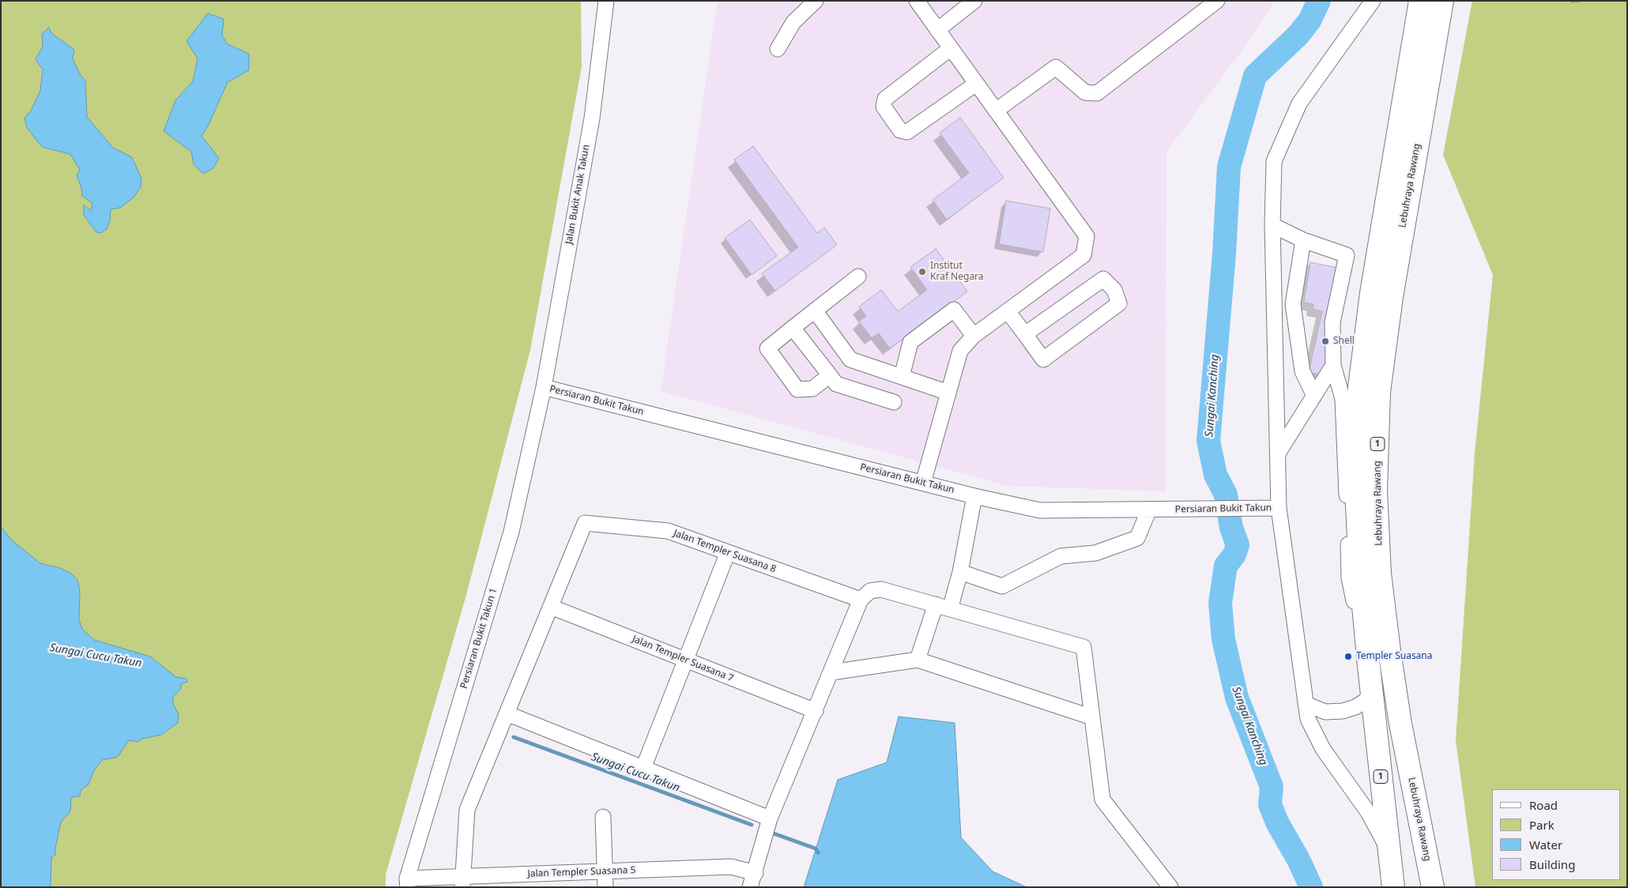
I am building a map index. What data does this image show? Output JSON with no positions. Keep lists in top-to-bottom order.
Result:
{
  "streets": {
    "highway": ["Lebuhraya Rawang", "1"],
    "street": [
      "Jalan Bukit Anak Takun",
      "Persiaran Bukit Takun",
      "Jalan Templer Suasana 8",
      "Persiaran Bukit Takun 1",
      "Jalan Templer Suasana 7",
      "Jalan Templer Suasana 5"
    ]
  },
  "crossings": [
    ["Jalan Bukit Anak Takun", "Persiaran Bukit Takun"],
    ["Jalan Bukit Anak Takun", "Persiaran Bukit Takun 1"],
    ["Persiaran Bukit Takun", "Persiaran Bukit Takun 1"],
    ["Jalan Templer Suasana 8", "Jalan Templer Suasana 7"],
    ["Persiaran Bukit Takun 1", "Jalan Templer Suasana 5"]
  ],
  "water": ["Sungai Kanching", "Sungai Cucu Takun"],
  "places": ["Institut Kraf Negara", "Shell", "Templer Suasana"],
  "legend": [
    "Road",
    "Park",
    "Water",
    "Building"
  ]
}
